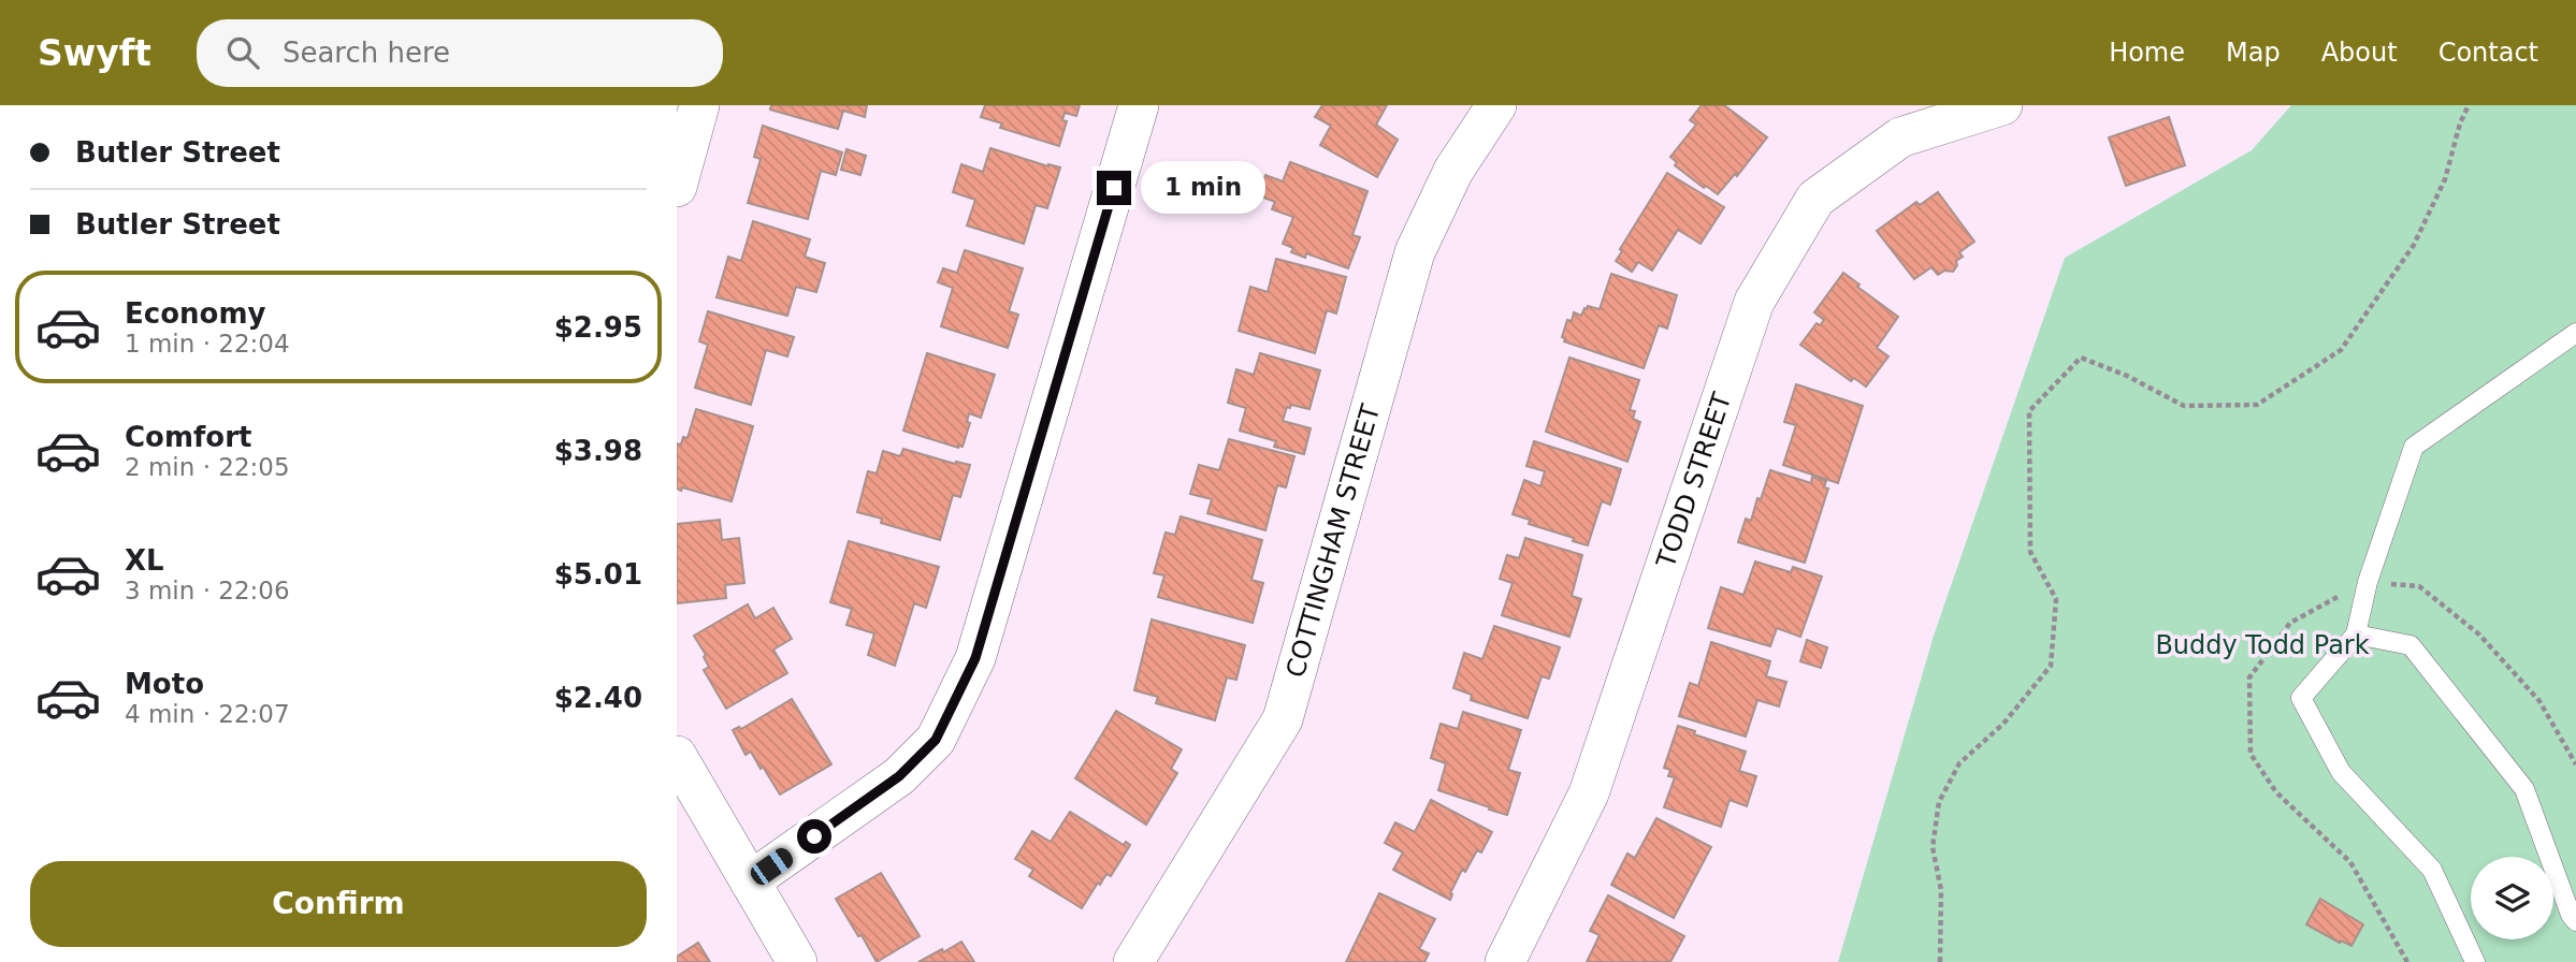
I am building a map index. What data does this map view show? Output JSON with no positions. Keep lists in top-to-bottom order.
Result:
{
  "streets": {
    "street": ["TODD STREET", "COTTINGHAM STREET"]
  },
  "parks": ["Buddy Todd Park"],
  "page": {
    "header": "Swyft",
    "search": "Search here",
    "nav": [
      "Home",
      "Map",
      "About",
      "Contact"
    ],
    "banner": ["Butler Street", "Butler Street"],
    "bubble": "1 min",
    "list": [
      {
        "name": "Economy",
        "note": "1 min · 22:04",
        "value": "$2.95"
      },
      {
        "name": "Comfort",
        "note": "2 min · 22:05",
        "value": "$3.98"
      },
      {
        "name": "XL",
        "note": "3 min · 22:06",
        "value": "$5.01"
      },
      {
        "name": "Moto",
        "note": "4 min · 22:07",
        "value": "$2.40"
      }
    ],
    "buttons": "Confirm"
  }
}
